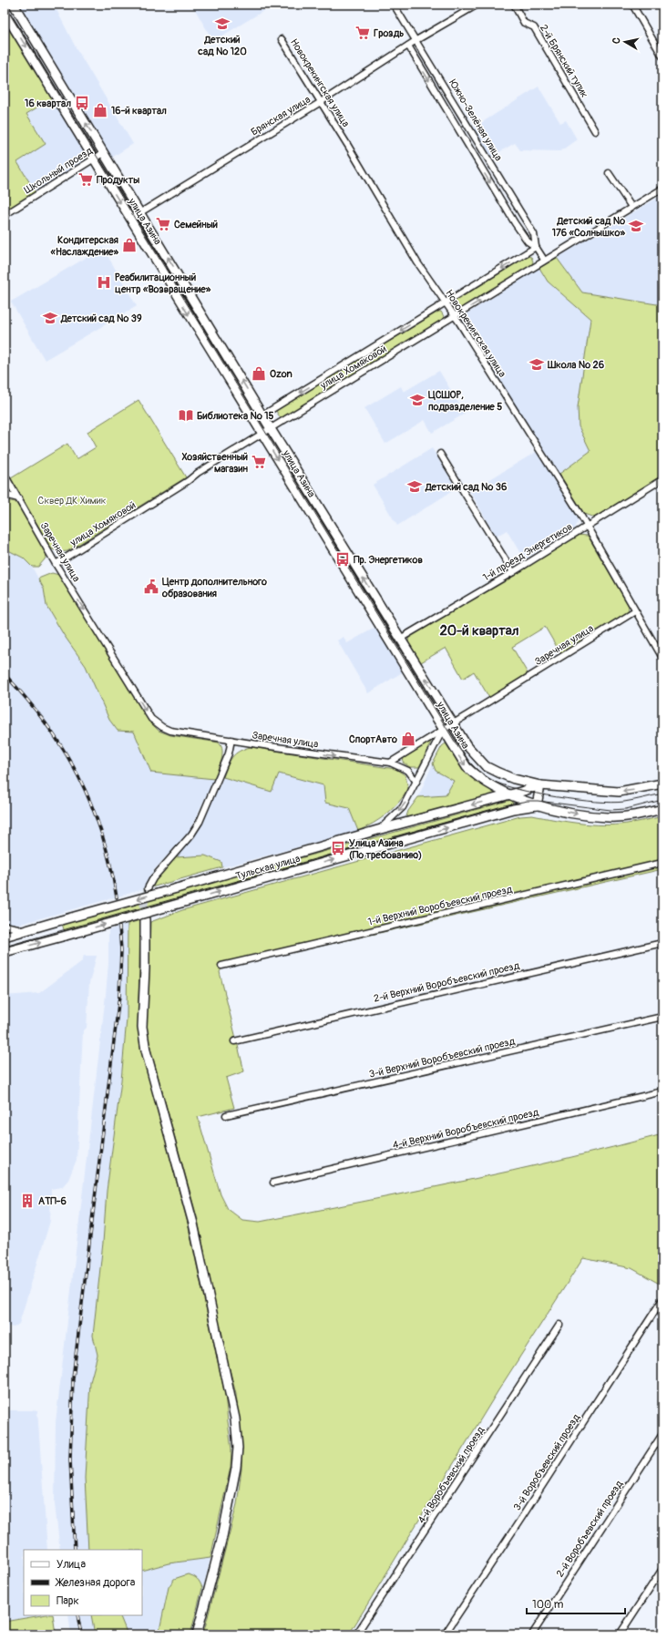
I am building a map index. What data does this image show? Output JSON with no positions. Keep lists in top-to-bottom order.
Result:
{
  "streets": {
    "street": [
      "2-й Брянский тупик",
      "Новокрекингская улица",
      "Брянская улица",
      "Южно-Зелёная улица",
      "Школьный проезд",
      "улица Азина",
      "улица Хомяковой",
      "Заречная улица",
      "1-й проезд Энергетиков",
      "Тульская улица",
      "1-й Верхний Воробъевский проезд",
      "2-й Верхний Воробъевский проезд",
      "3-й Верхний Воробъевский проезд",
      "4-й Верхний Воробъевский проезд",
      "3-й Воробъевский проезд",
      "4-й Воробъевский проезд",
      "2-й Воробъевский проезд"
    ]
  },
  "crossings": [
    ["Новокрекингская улица", "Брянская улица"],
    ["Новокрекингская улица", "улица Хомяковой"],
    ["Новокрекингская улица", "Заречная улица"],
    ["Новокрекингская улица", "1-й проезд Энергетиков"],
    ["Брянская улица", "Южно-Зелёная улица"],
    ["Брянская улица", "улица Азина"],
    ["Южно-Зелёная улица", "улица Хомяковой"],
    ["Школьный проезд", "улица Азина"],
    ["улица Азина", "улица Хомяковой"],
    ["улица Азина", "Заречная улица"],
    ["улица Азина", "1-й проезд Энергетиков"],
    ["улица Азина", "Тульская улица"],
    ["улица Хомяковой", "Заречная улица"]
  ],
  "one_way": ["Заречная улица"],
  "districts": ["20-й квартал"],
  "parks": ["Сквер ДК Химик"],
  "places": {
    "school or university": [
      "Детский сад № 120",
      "Детский сад № 176 «Солнышко»",
      "Детский сад № 39",
      "Школа № 26",
      "ЦСШОР, подразделение 5",
      "Детский сад № 36"
    ],
    "supermarket": [
      "Гроздь",
      "Продукты",
      "Семейный",
      "Хозяйственный магазин"
    ],
    "bus stop": ["16 квартал", "Пр. Энергетиков", "Улица Азина (По требованию)"],
    "shop": [
      "16-й квартал",
      "Кондитерская «Наслаждение»",
      "Ozon",
      "СпортАвто"
    ],
    "hospital": ["Реабилитационный центр «Возвращение»"],
    "library": ["Библиотека № 15"],
    "public building": ["Центр дополнительного образования"],
    "building": ["АТП-6"]
  },
  "legend": ["Улица", "Железная дорога", "Парк"],
  "scale_bar": "100 m",
  "north": "left"
}
